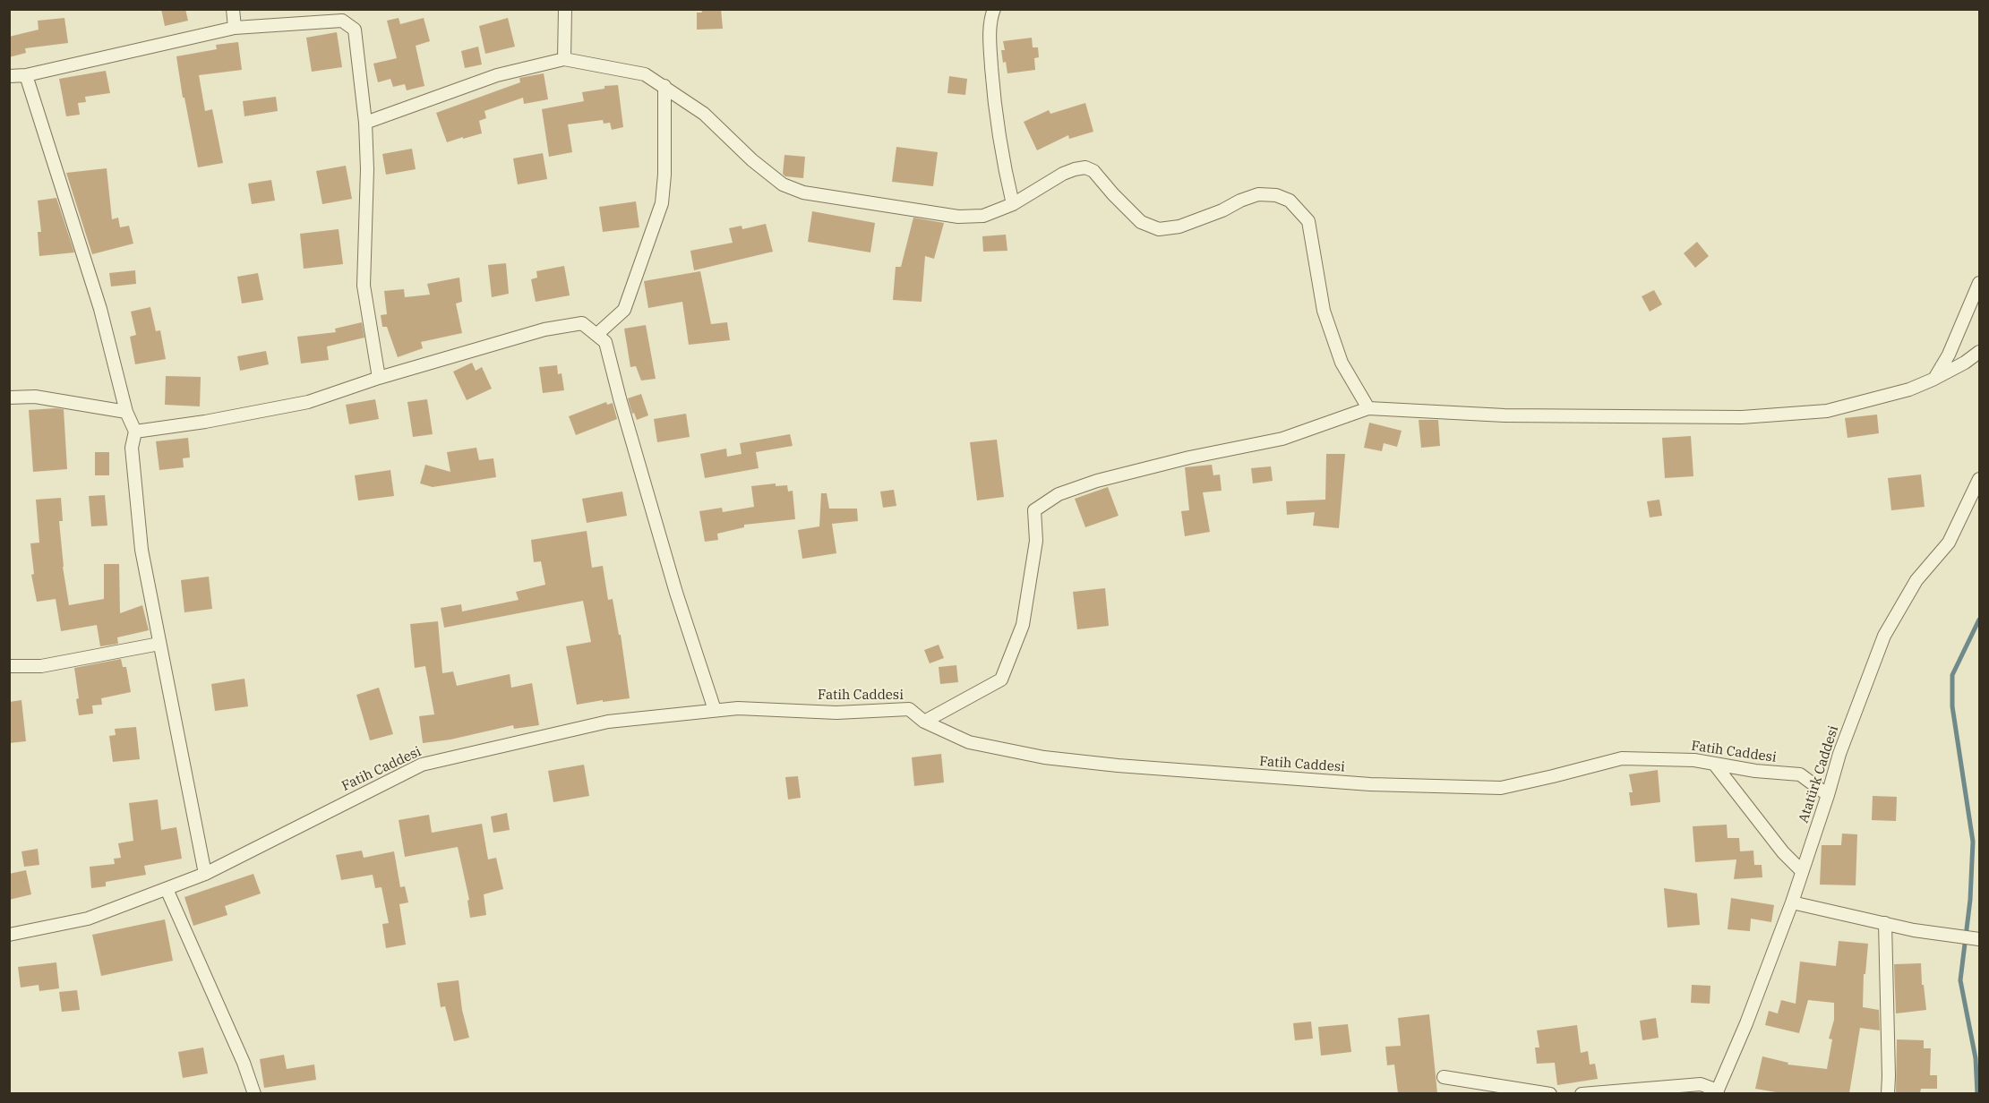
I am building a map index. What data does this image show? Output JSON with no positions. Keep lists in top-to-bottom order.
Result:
{
  "streets": {
    "street": ["Fatih Caddesi", "Atatürk Caddesi"]
  },
  "crossings": [
    ["Fatih Caddesi", "Atatürk Caddesi"]
  ]
}
